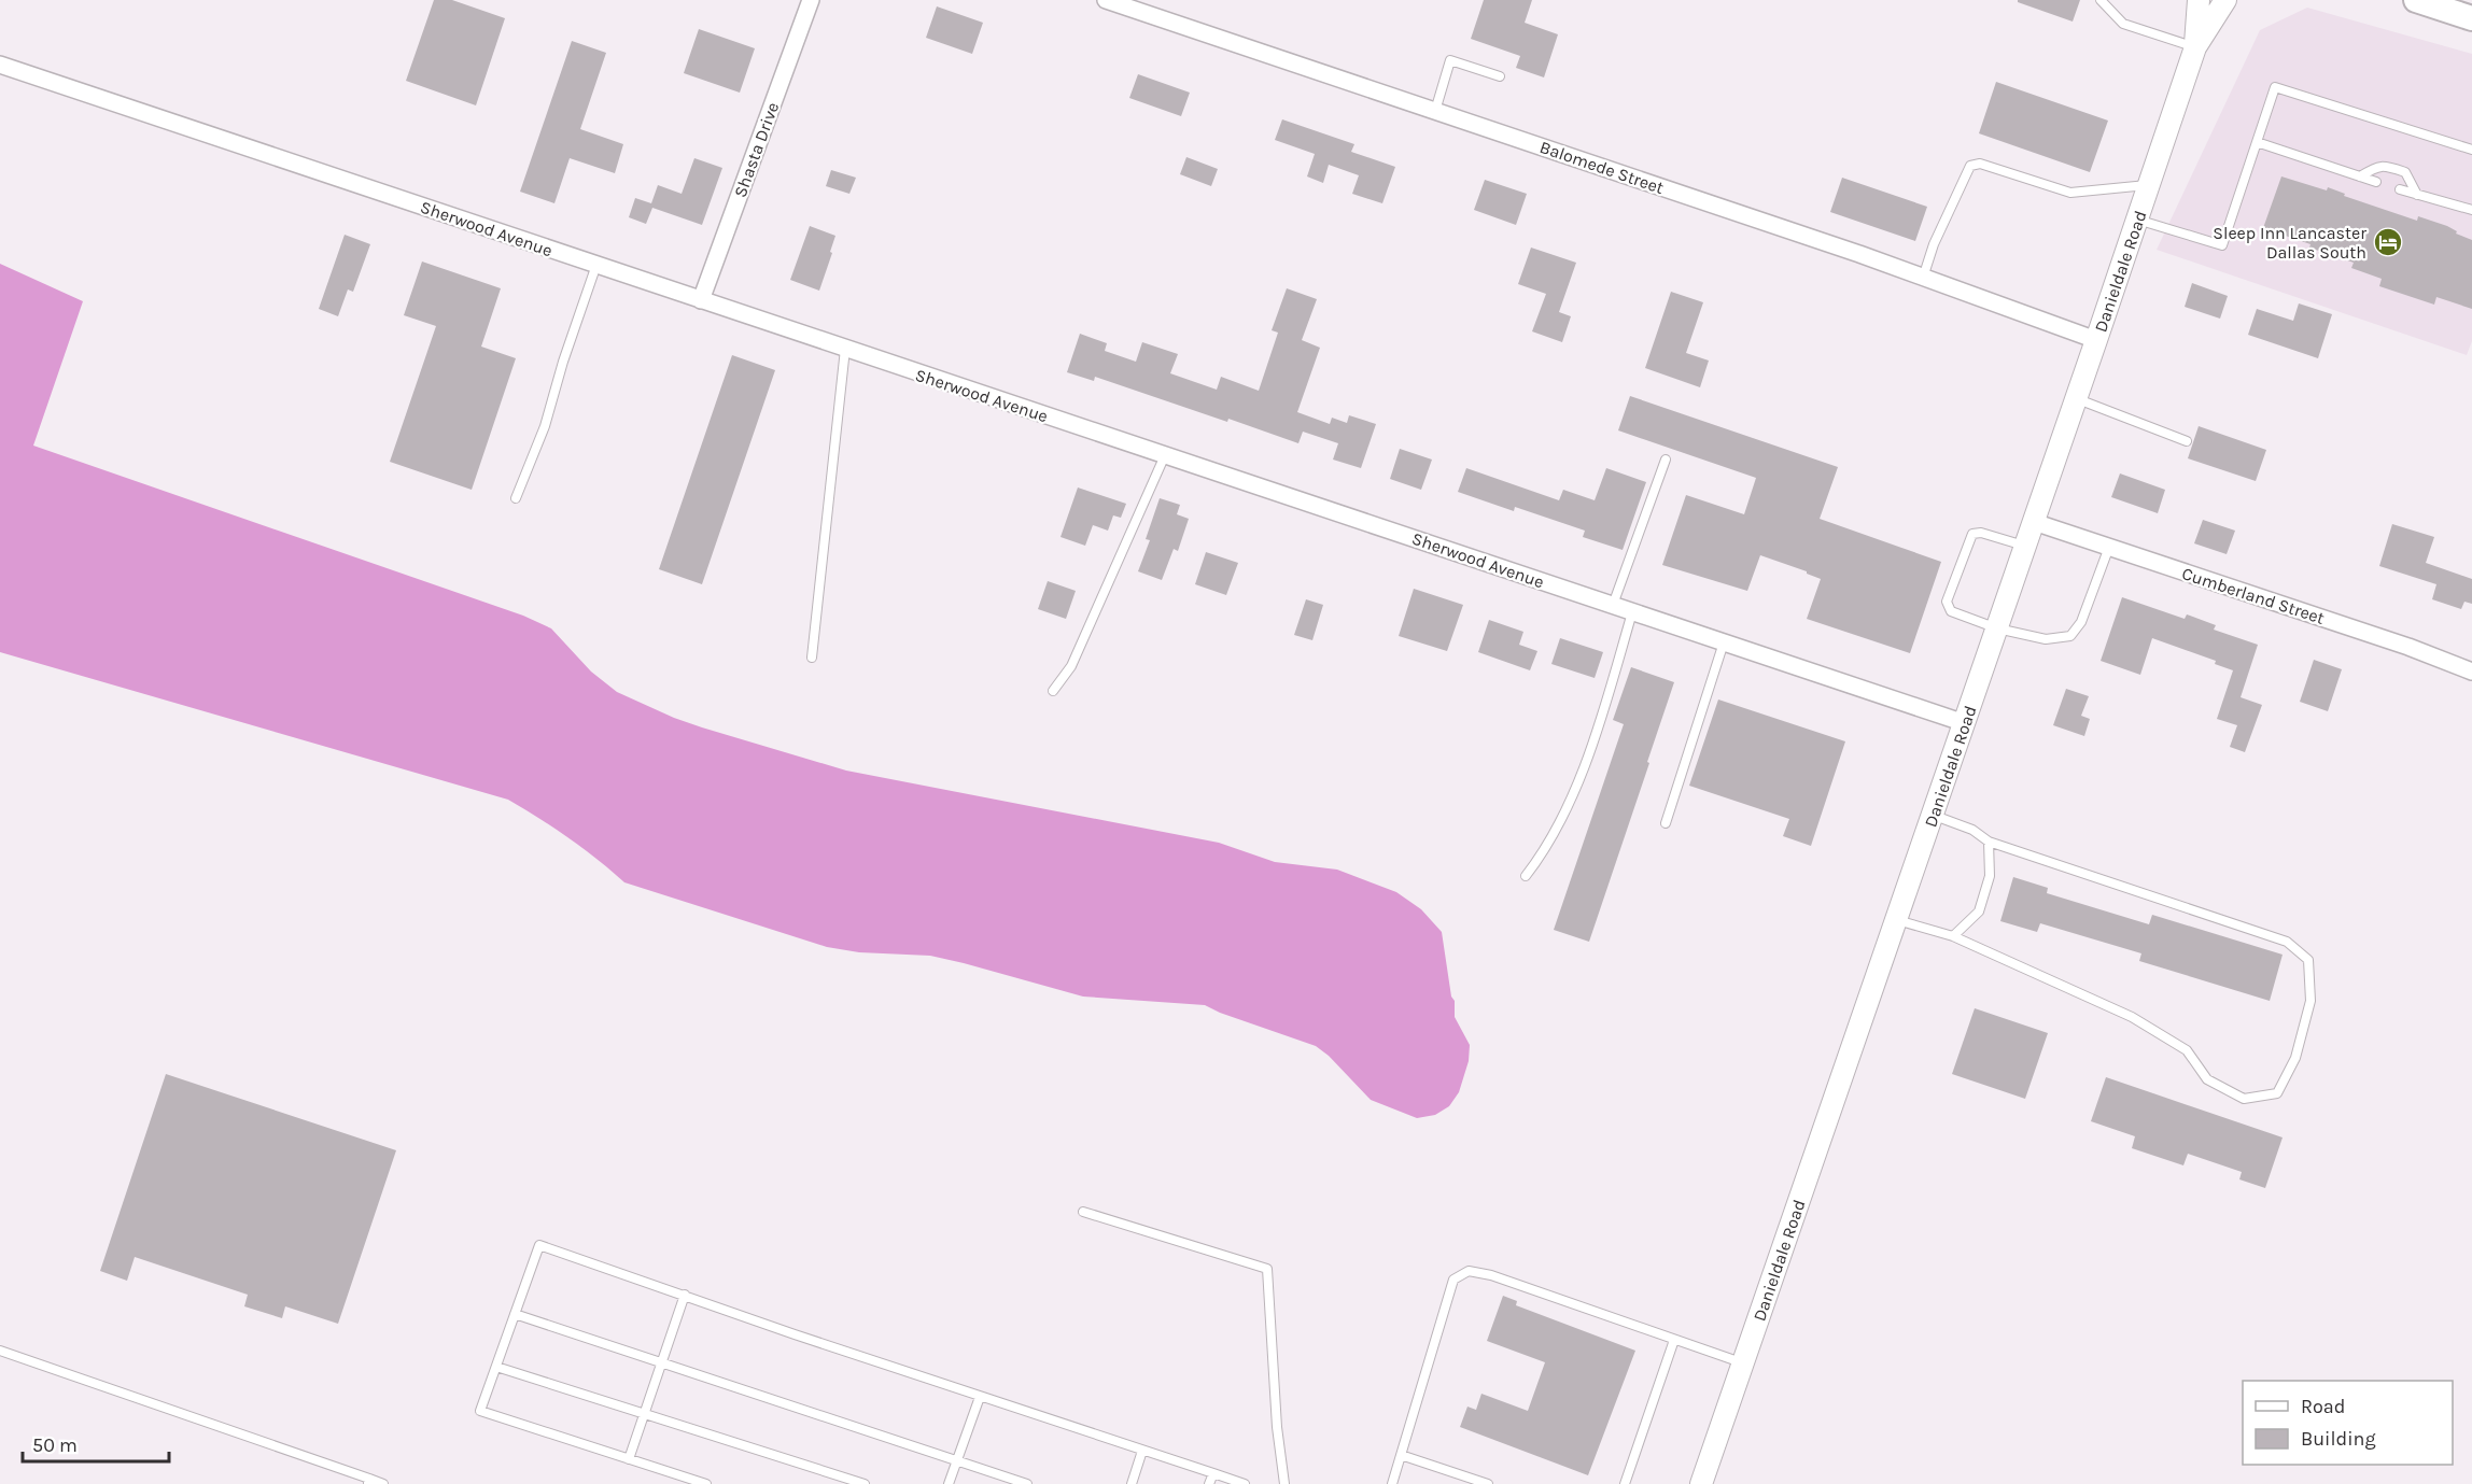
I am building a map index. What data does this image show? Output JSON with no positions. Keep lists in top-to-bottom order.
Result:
{
  "streets": {
    "street": [
      "Shasta Drive",
      "Balomede Street",
      "Sherwood Avenue",
      "Danieldale Road",
      "Cumberland Street"
    ]
  },
  "crossings": [
    ["Shasta Drive", "Sherwood Avenue"],
    ["Balomede Street", "Danieldale Road"],
    ["Sherwood Avenue", "Danieldale Road"],
    ["Danieldale Road", "Cumberland Street"]
  ],
  "places": {
    "hotel": ["Sleep Inn Lancaster Dallas South"]
  },
  "legend": ["Road", "Building"],
  "scale_bar": "50 m"
}
